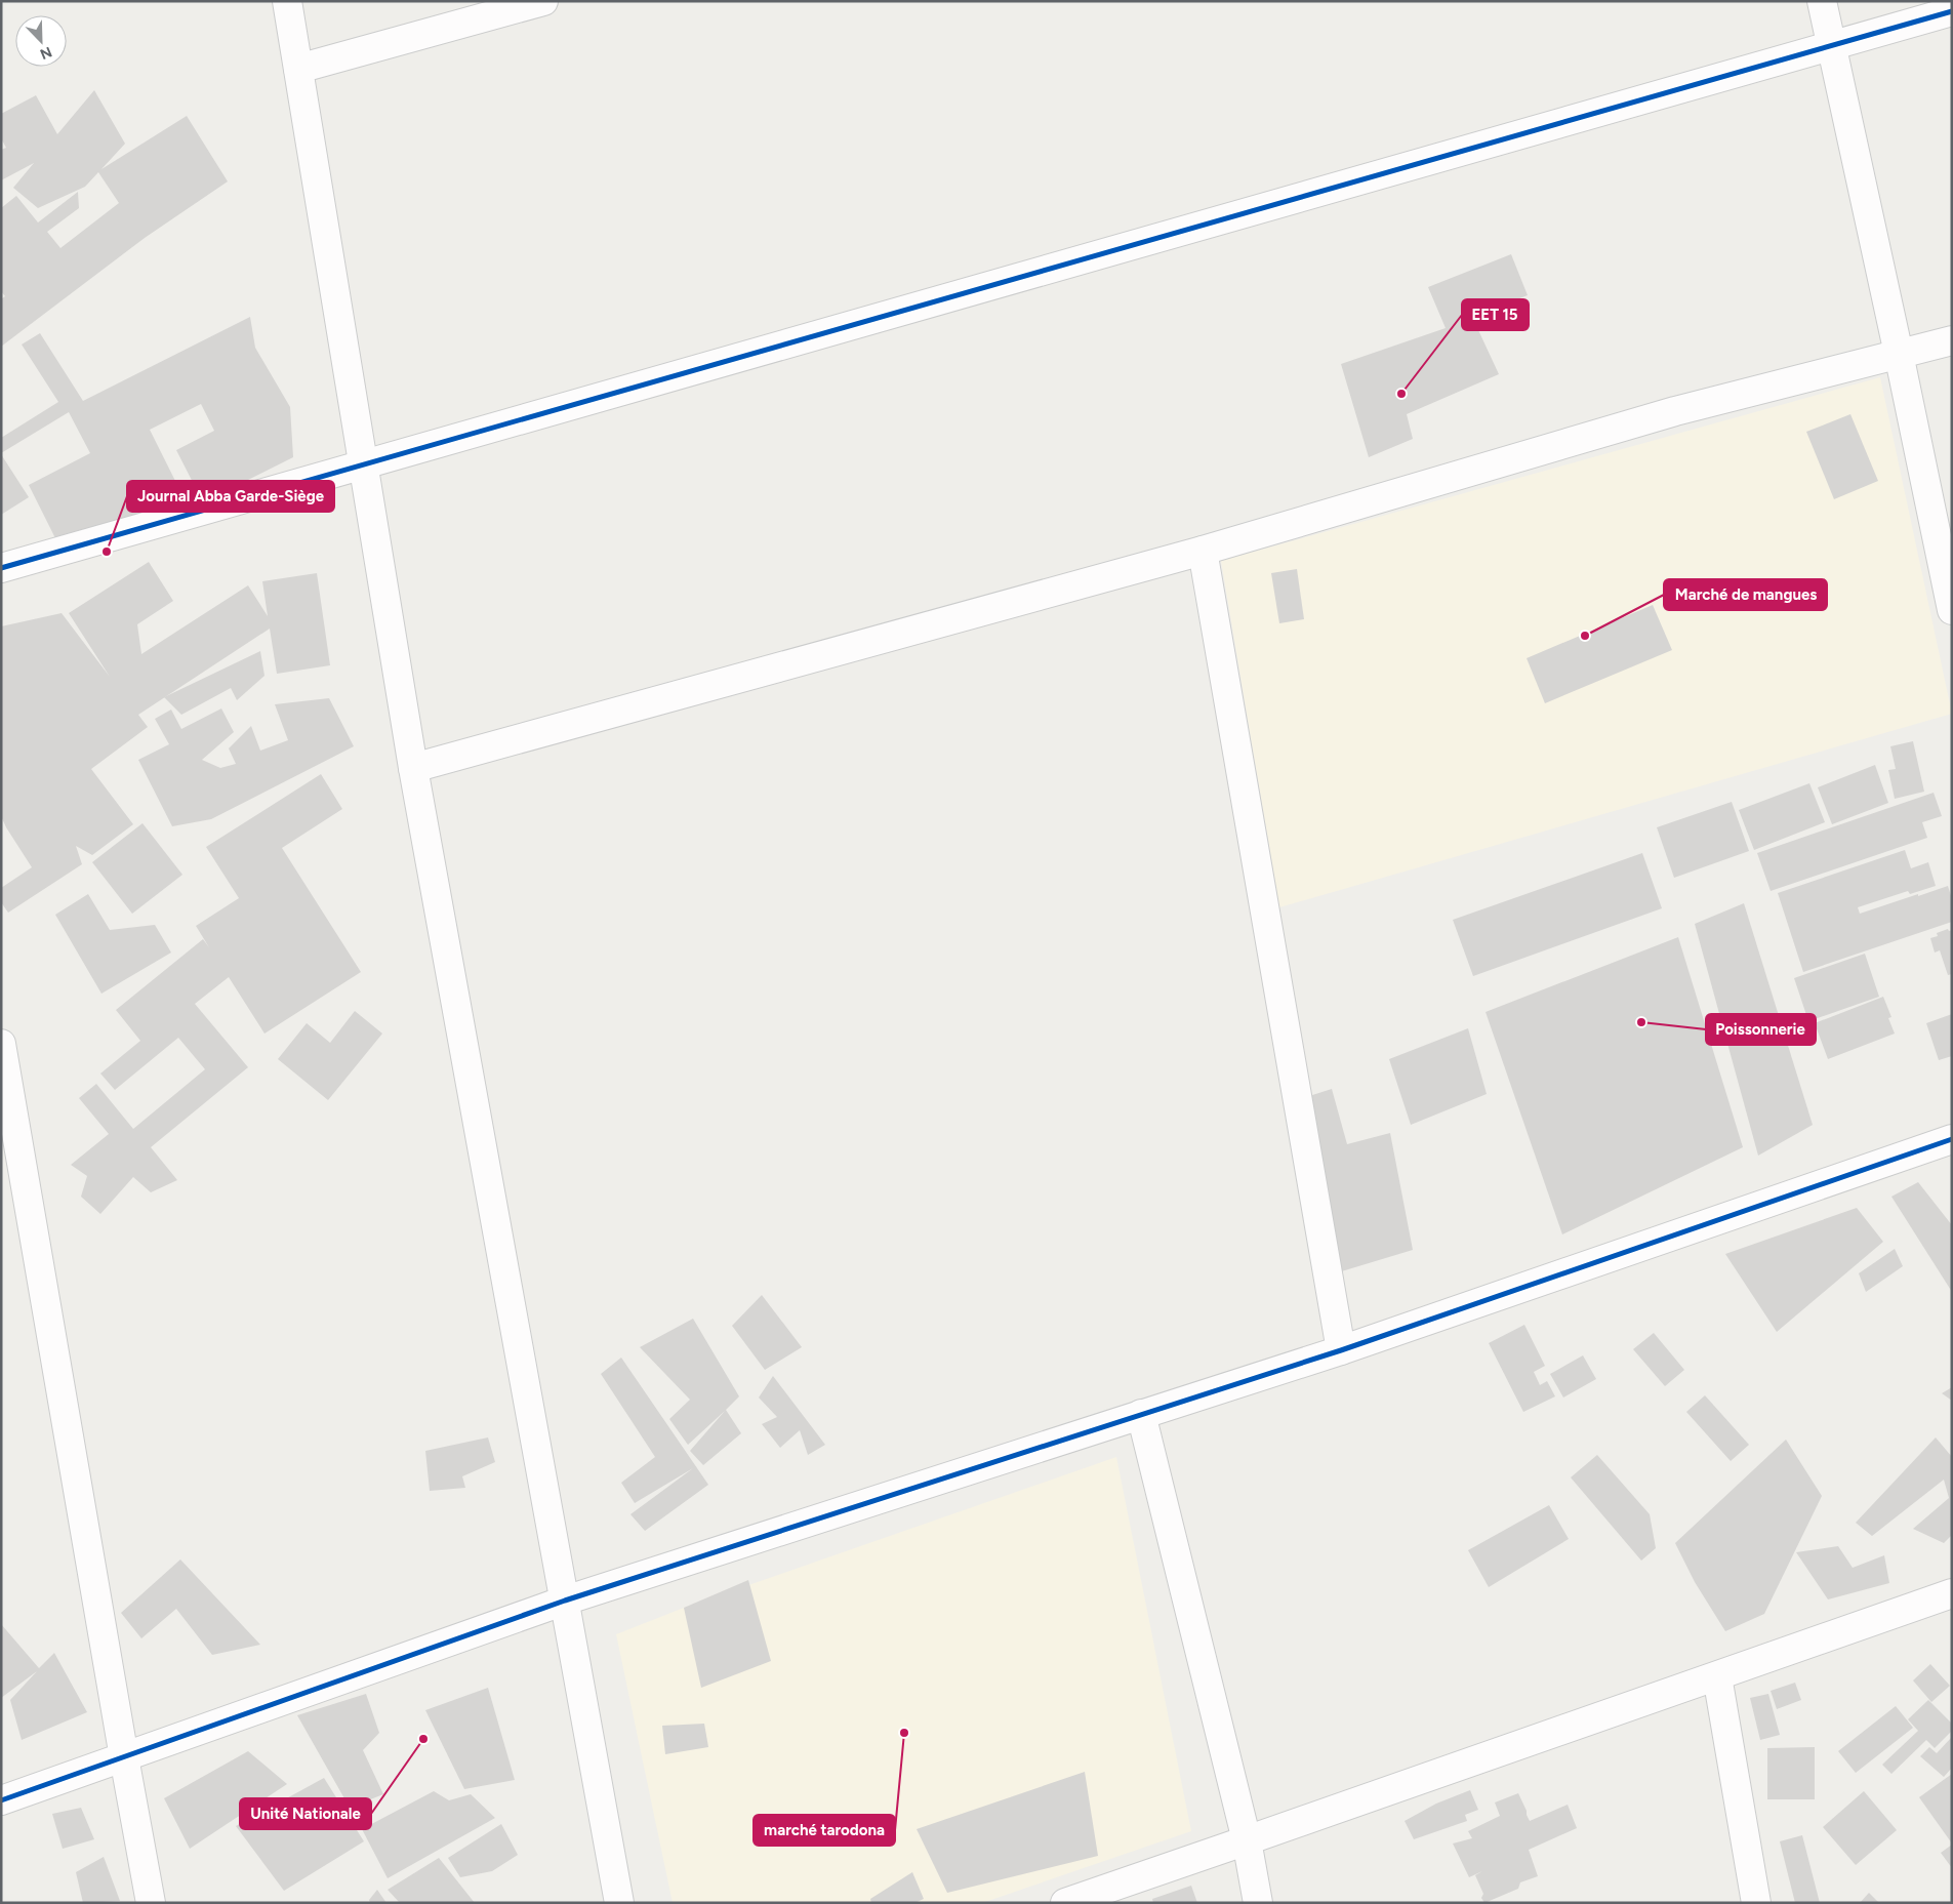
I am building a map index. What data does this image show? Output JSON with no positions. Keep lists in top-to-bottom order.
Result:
{
  "places": [
    "EET 15",
    "Journal Abba Garde-Siège",
    "Marché de mangues",
    "Poissonnerie",
    "marché tarodona",
    "Unité Nationale"
  ],
  "north": "bottom right"
}
